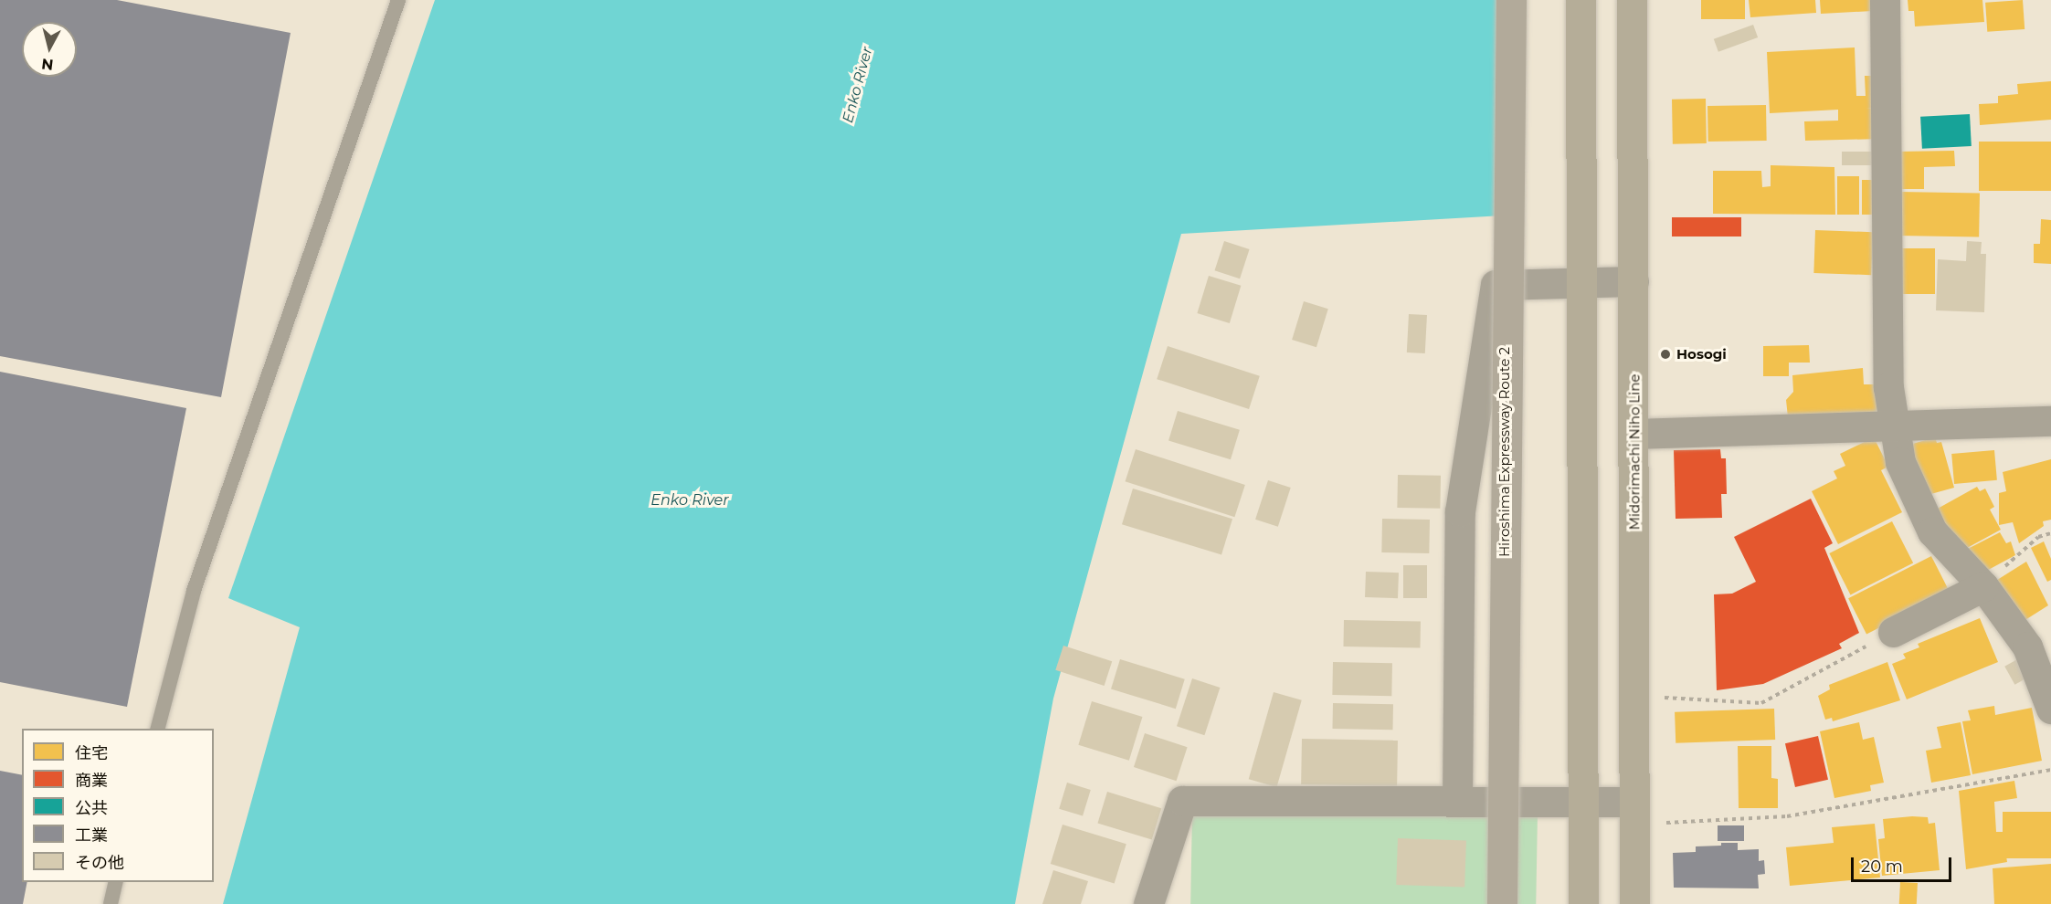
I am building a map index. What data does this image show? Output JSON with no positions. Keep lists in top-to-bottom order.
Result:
{
  "streets": {
    "highway": ["Hiroshima Expressway Route 2"],
    "main road": ["Midorimachi Niho Line"]
  },
  "water": ["Enko River"],
  "places": ["Hosogi"],
  "legend": [
    "住宅",
    "商業",
    "公共",
    "工業",
    "その他"
  ],
  "scale_bar": "20 m",
  "north": "bottom"
}
